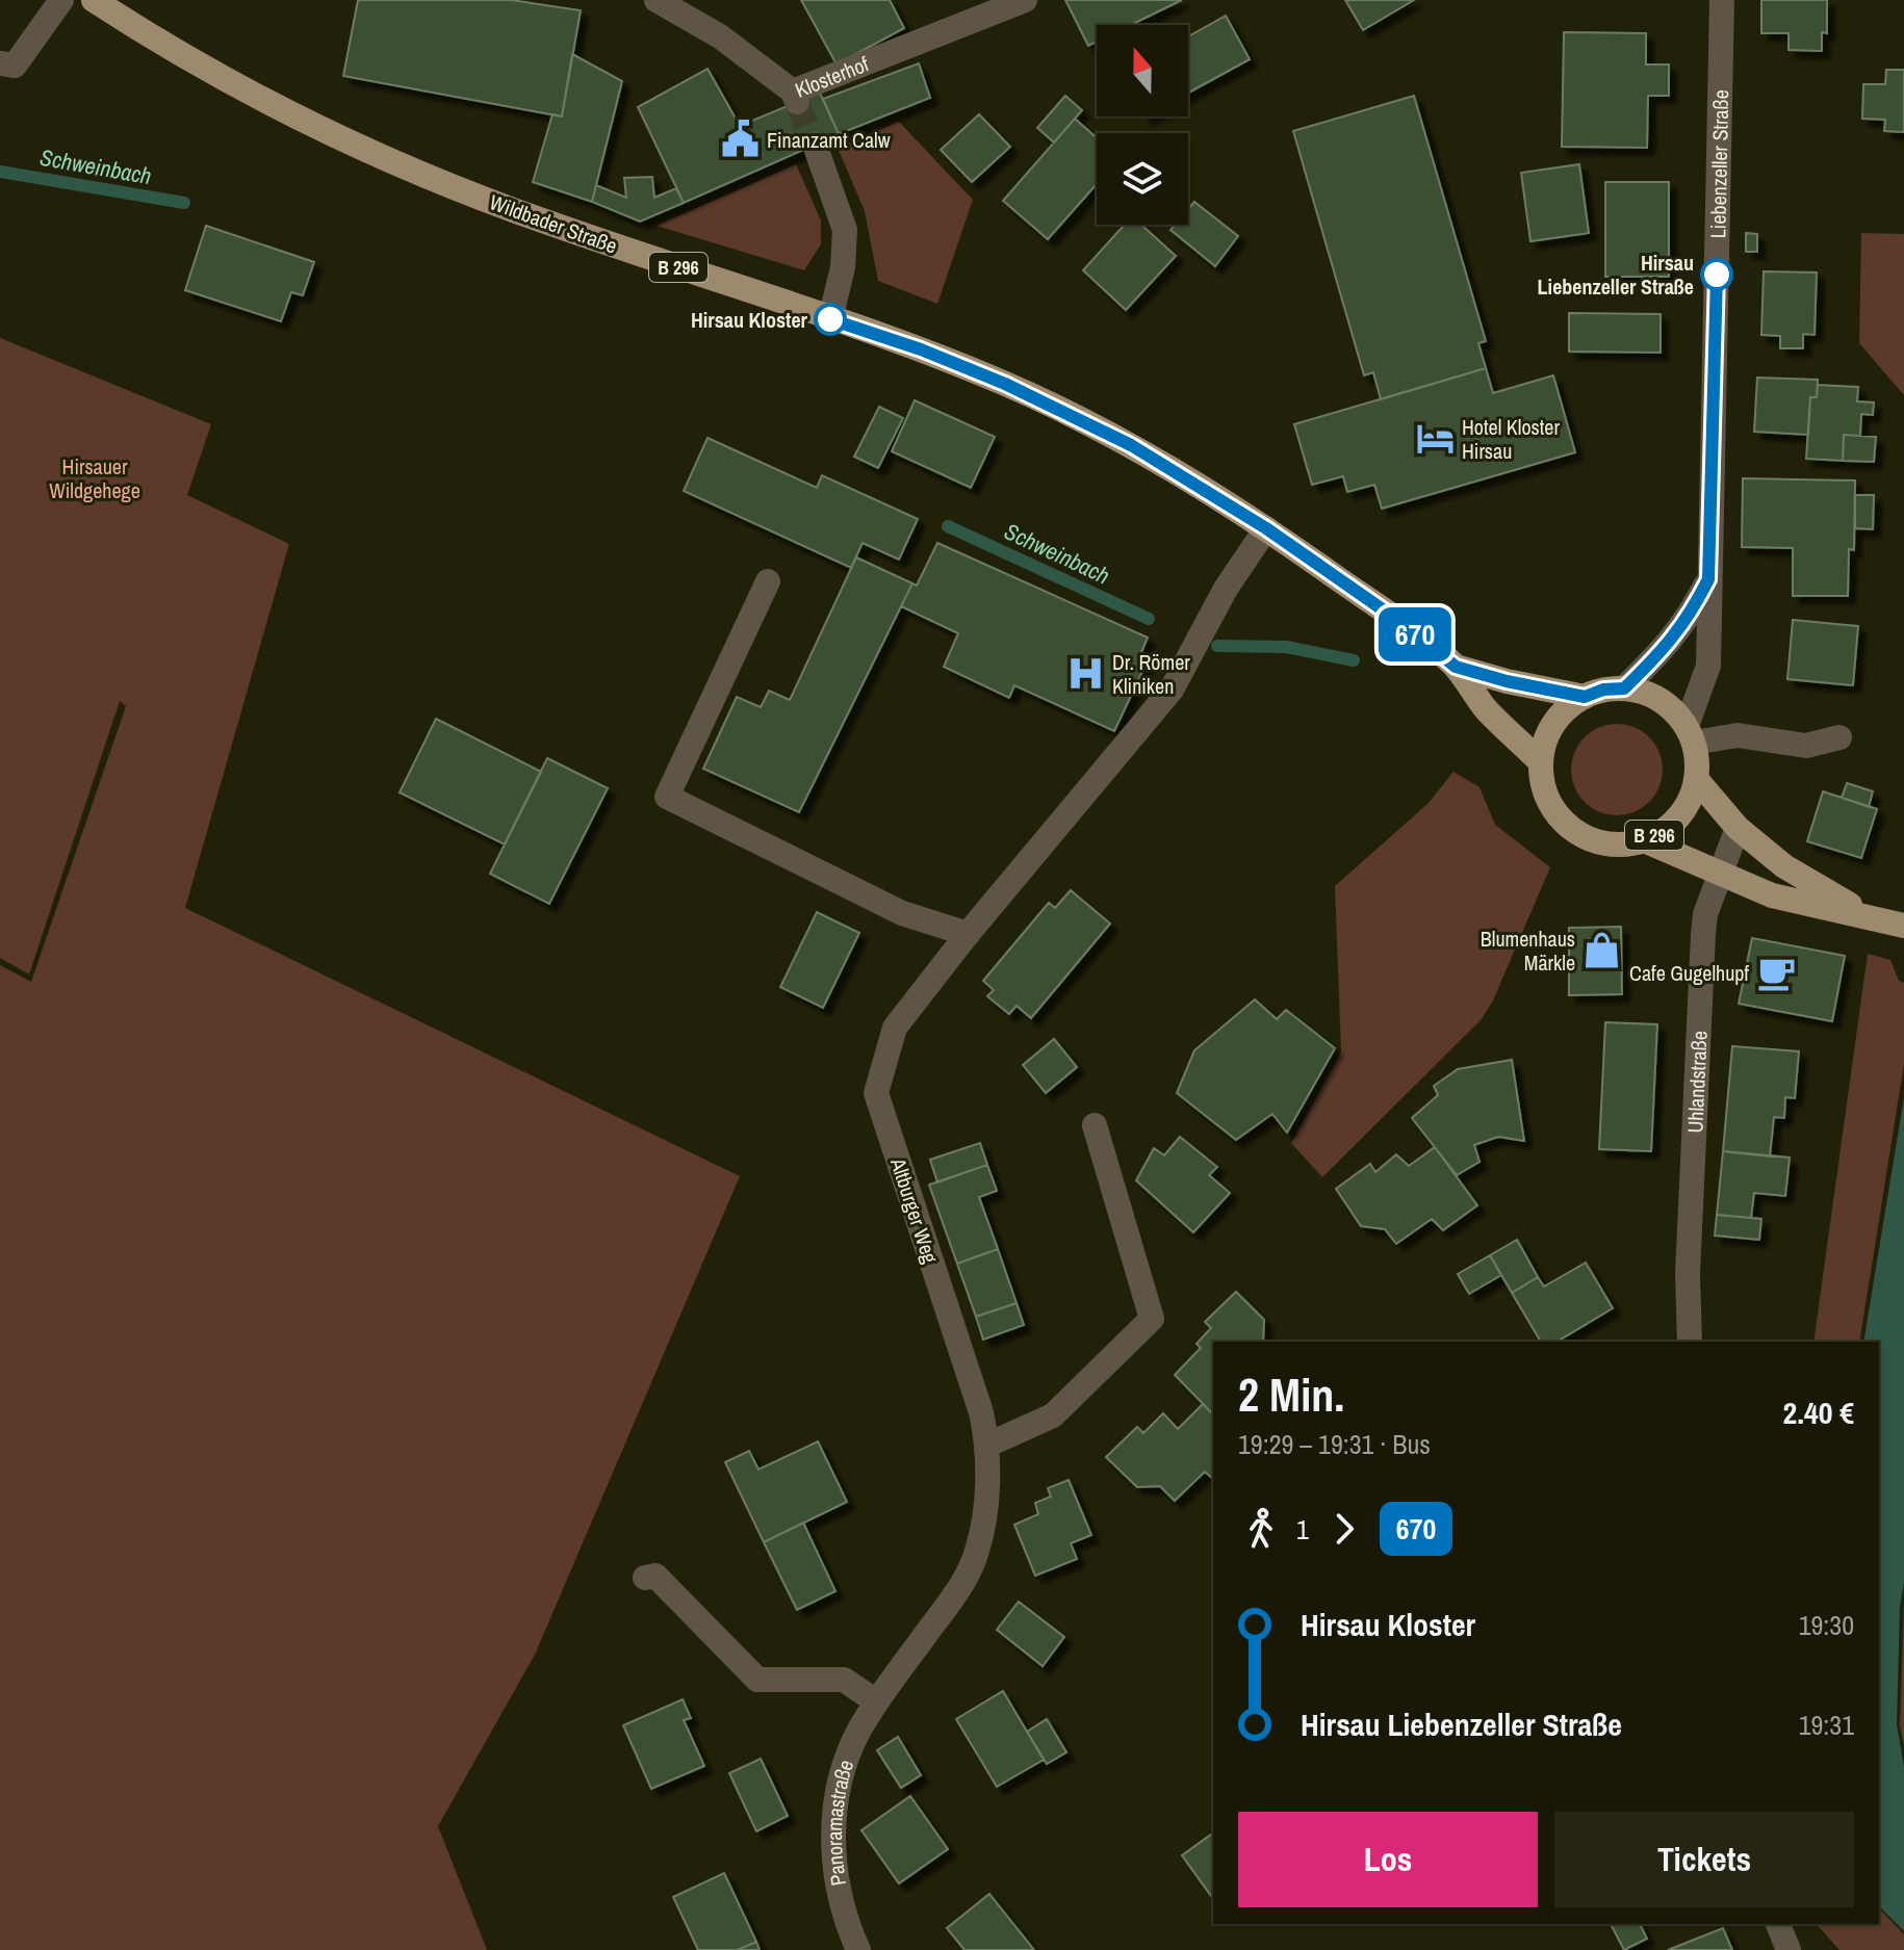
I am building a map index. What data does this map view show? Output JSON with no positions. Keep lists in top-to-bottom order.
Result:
{
  "streets": {
    "main road": ["Wildbader Straße", "B 296"],
    "street": [
      "Klosterhof",
      "Liebenzeller Straße",
      "Uhlandstraße",
      "Altburger Weg",
      "Panoramastraße"
    ]
  },
  "crossings": [
    ["Liebenzeller Straße", "Wildbader Straße"],
    ["Liebenzeller Straße", "B 296"],
    ["Wildbader Straße", "B 296"],
    ["Wildbader Straße", "Altburger Weg"],
    ["B 296", "Uhlandstraße"],
    ["Altburger Weg", "Panoramastraße"]
  ],
  "water": ["Schweinbach"],
  "parks": ["Hirsauer Wildgehege"],
  "places": {
    "public building": ["Finanzamt Calw"],
    "other": ["Hirsau Liebenzeller Straße", "Hirsau Kloster"],
    "hotel": ["Hotel Kloster Hirsau"],
    "hospital": ["Dr. Römer Kliniken"],
    "shop": ["Blumenhaus Märkle"],
    "cafe": ["Cafe Gugelhupf"]
  },
  "lines": ["bus line 670"],
  "north": "top",
  "page": {
    "on_map": "670",
    "heading": ["2 Min.", "19:29 – 19:31 · Bus", "2.40 €"],
    "legs": ["1", "670"],
    "list": [
      {
        "name": "Hirsau Kloster",
        "value": "19:30"
      },
      {
        "name": "Hirsau Liebenzeller Straße",
        "value": "19:31"
      }
    ],
    "buttons": ["Los", "Tickets"]
  }
}
